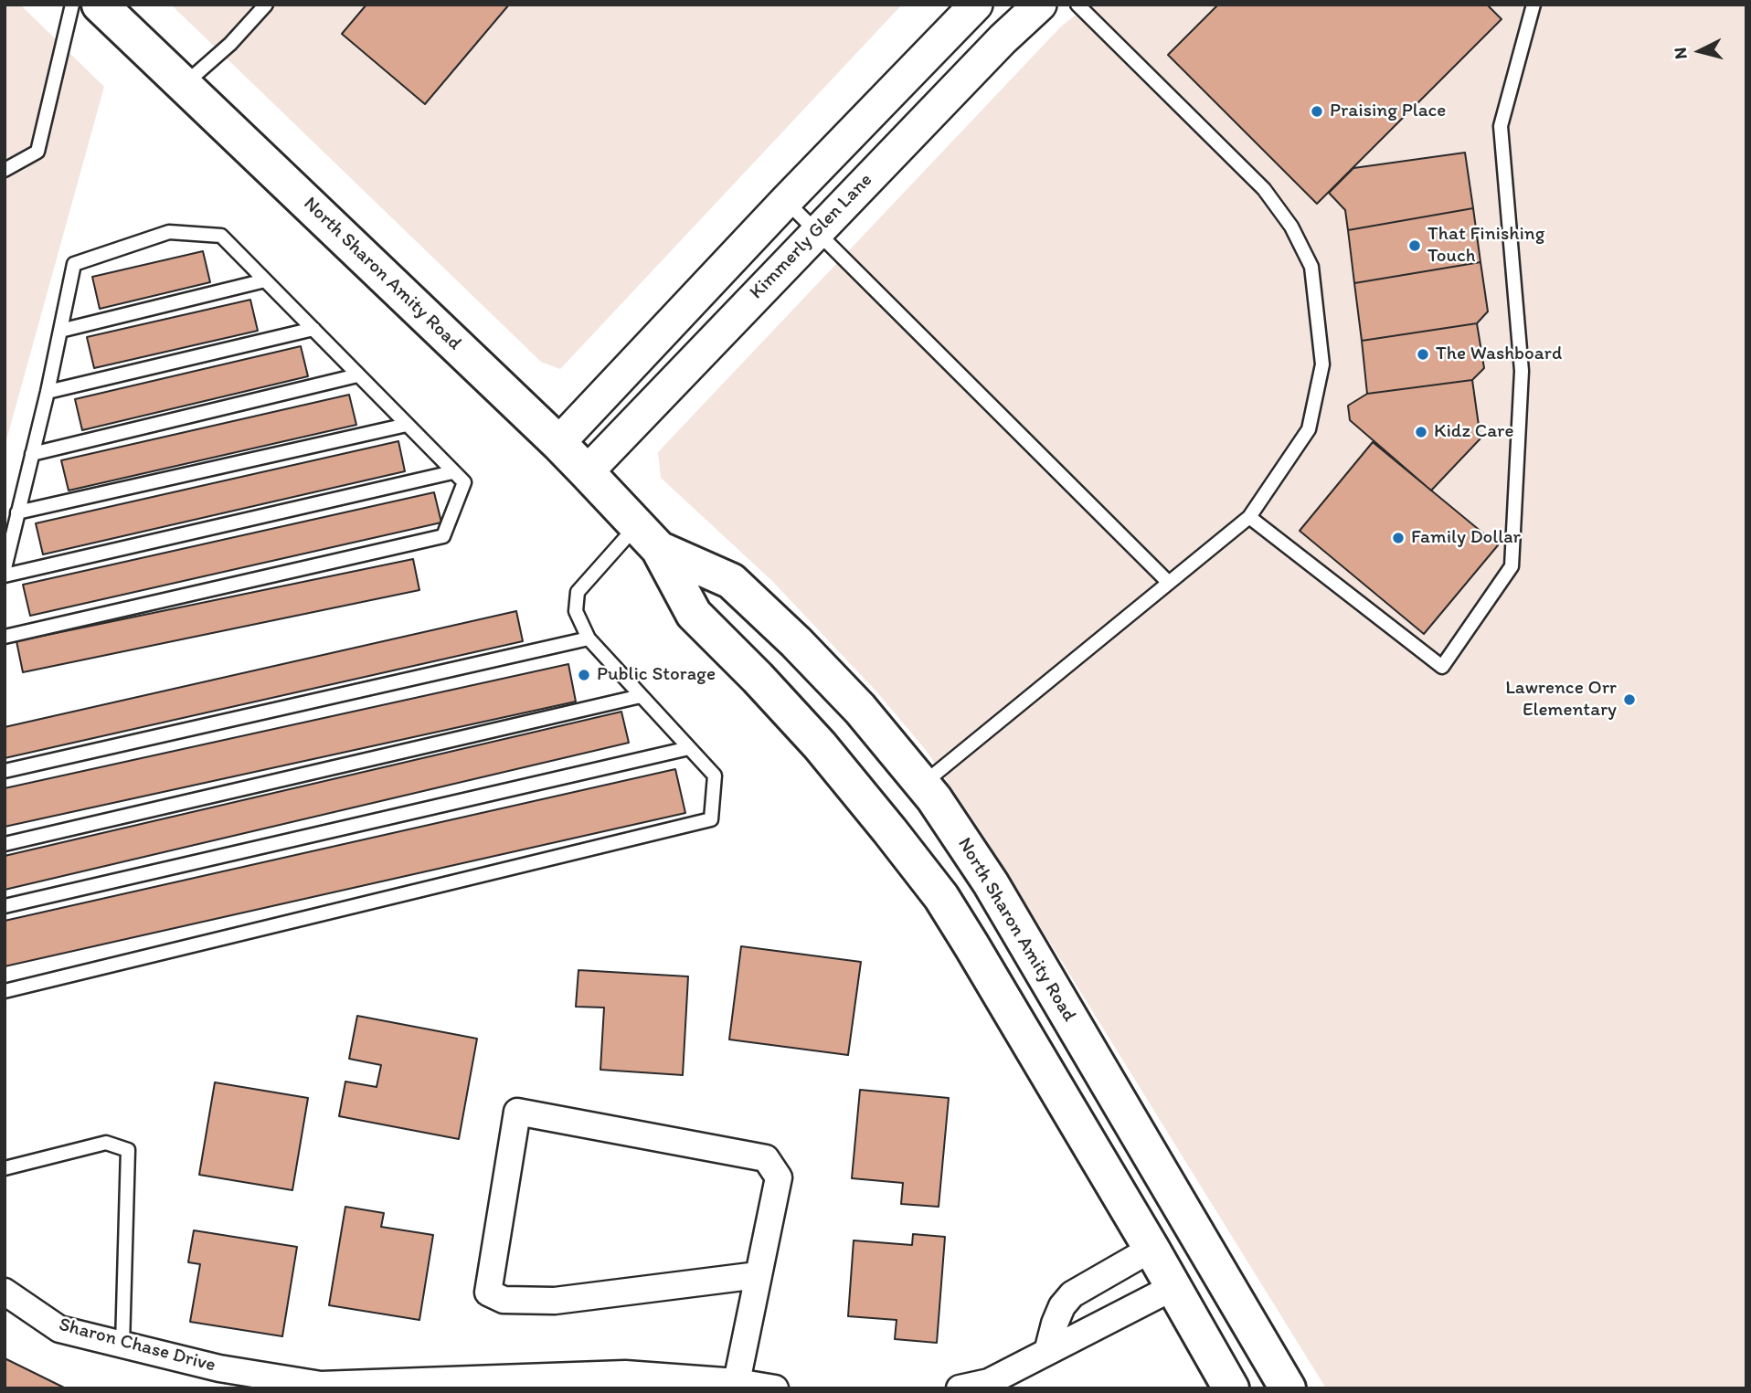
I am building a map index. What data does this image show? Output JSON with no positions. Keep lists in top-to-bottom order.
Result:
{
  "streets": {
    "main road": ["North Sharon Amity Road"],
    "street": ["Kimmerly Glen Lane", "Sharon Chase Drive"]
  },
  "crossings": [
    ["Kimmerly Glen Lane", "North Sharon Amity Road"]
  ],
  "places": [
    "Praising Place",
    "That Finishing Touch",
    "The Washboard",
    "Kidz Care",
    "Family Dollar",
    "Public Storage",
    "Lawrence Orr Elementary"
  ],
  "north": "left"
}
